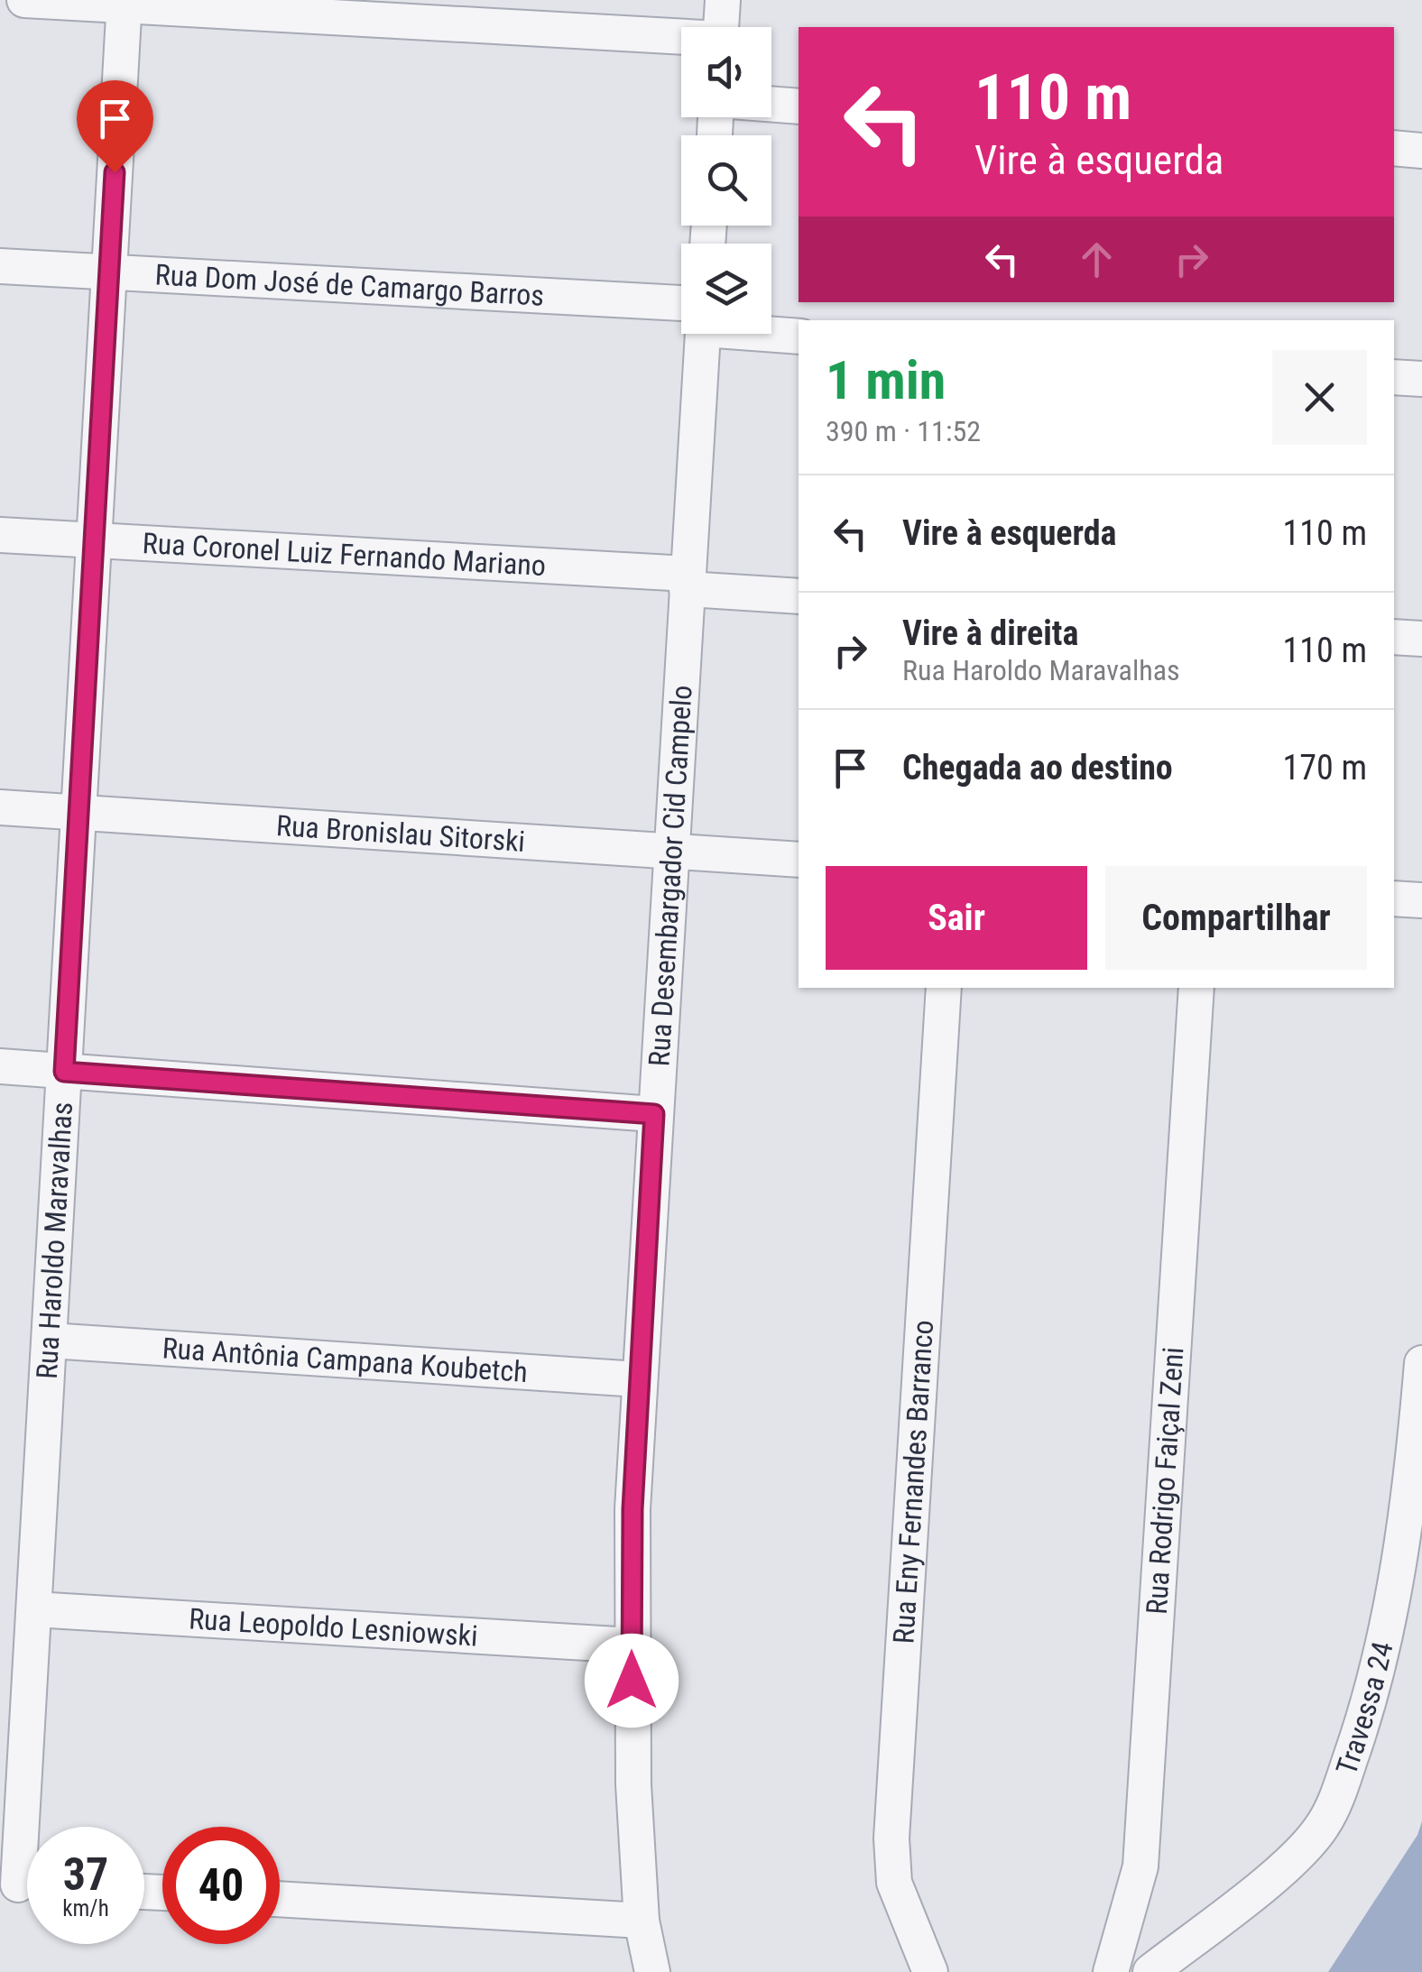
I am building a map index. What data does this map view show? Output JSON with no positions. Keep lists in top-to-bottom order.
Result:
{
  "streets": {
    "street": [
      "Rua Dom José de Camargo Barros",
      "Rua Coronel Luiz Fernando Mariano",
      "Rua Bronislau Sitorski",
      "Rua Desembargador Cid Campelo",
      "Rua Haroldo Maravalhas",
      "Rua Antônia Campana Koubetch",
      "Rua Rodrigo Faiçal Zeni",
      "Rua Eny Fernandes Barranco",
      "Rua Leopoldo Lesniowski",
      "Travessa 24"
    ]
  },
  "crossings": [
    ["Rua Dom José de Camargo Barros", "Rua Haroldo Maravalhas"],
    ["Rua Coronel Luiz Fernando Mariano", "Rua Desembargador Cid Campelo"],
    ["Rua Coronel Luiz Fernando Mariano", "Rua Haroldo Maravalhas"],
    ["Rua Bronislau Sitorski", "Rua Desembargador Cid Campelo"],
    ["Rua Bronislau Sitorski", "Rua Haroldo Maravalhas"],
    ["Rua Desembargador Cid Campelo", "Rua Antônia Campana Koubetch"],
    ["Rua Desembargador Cid Campelo", "Rua Leopoldo Lesniowski"],
    ["Rua Haroldo Maravalhas", "Rua Antônia Campana Koubetch"],
    ["Rua Haroldo Maravalhas", "Rua Leopoldo Lesniowski"]
  ],
  "page": {
    "turn": ["110 m", "Vire à esquerda"],
    "heading": ["1 min", "390 m · 11:52"],
    "list": [
      {
        "name": "Vire à esquerda",
        "value": "110 m"
      },
      {
        "name": "Vire à direita",
        "note": "Rua Haroldo Maravalhas",
        "value": "110 m"
      },
      {
        "name": "Chegada ao destino",
        "value": "170 m"
      }
    ],
    "buttons": ["Sair", "Compartilhar"],
    "speed": "37 km/h",
    "limit": "40"
  }
}
